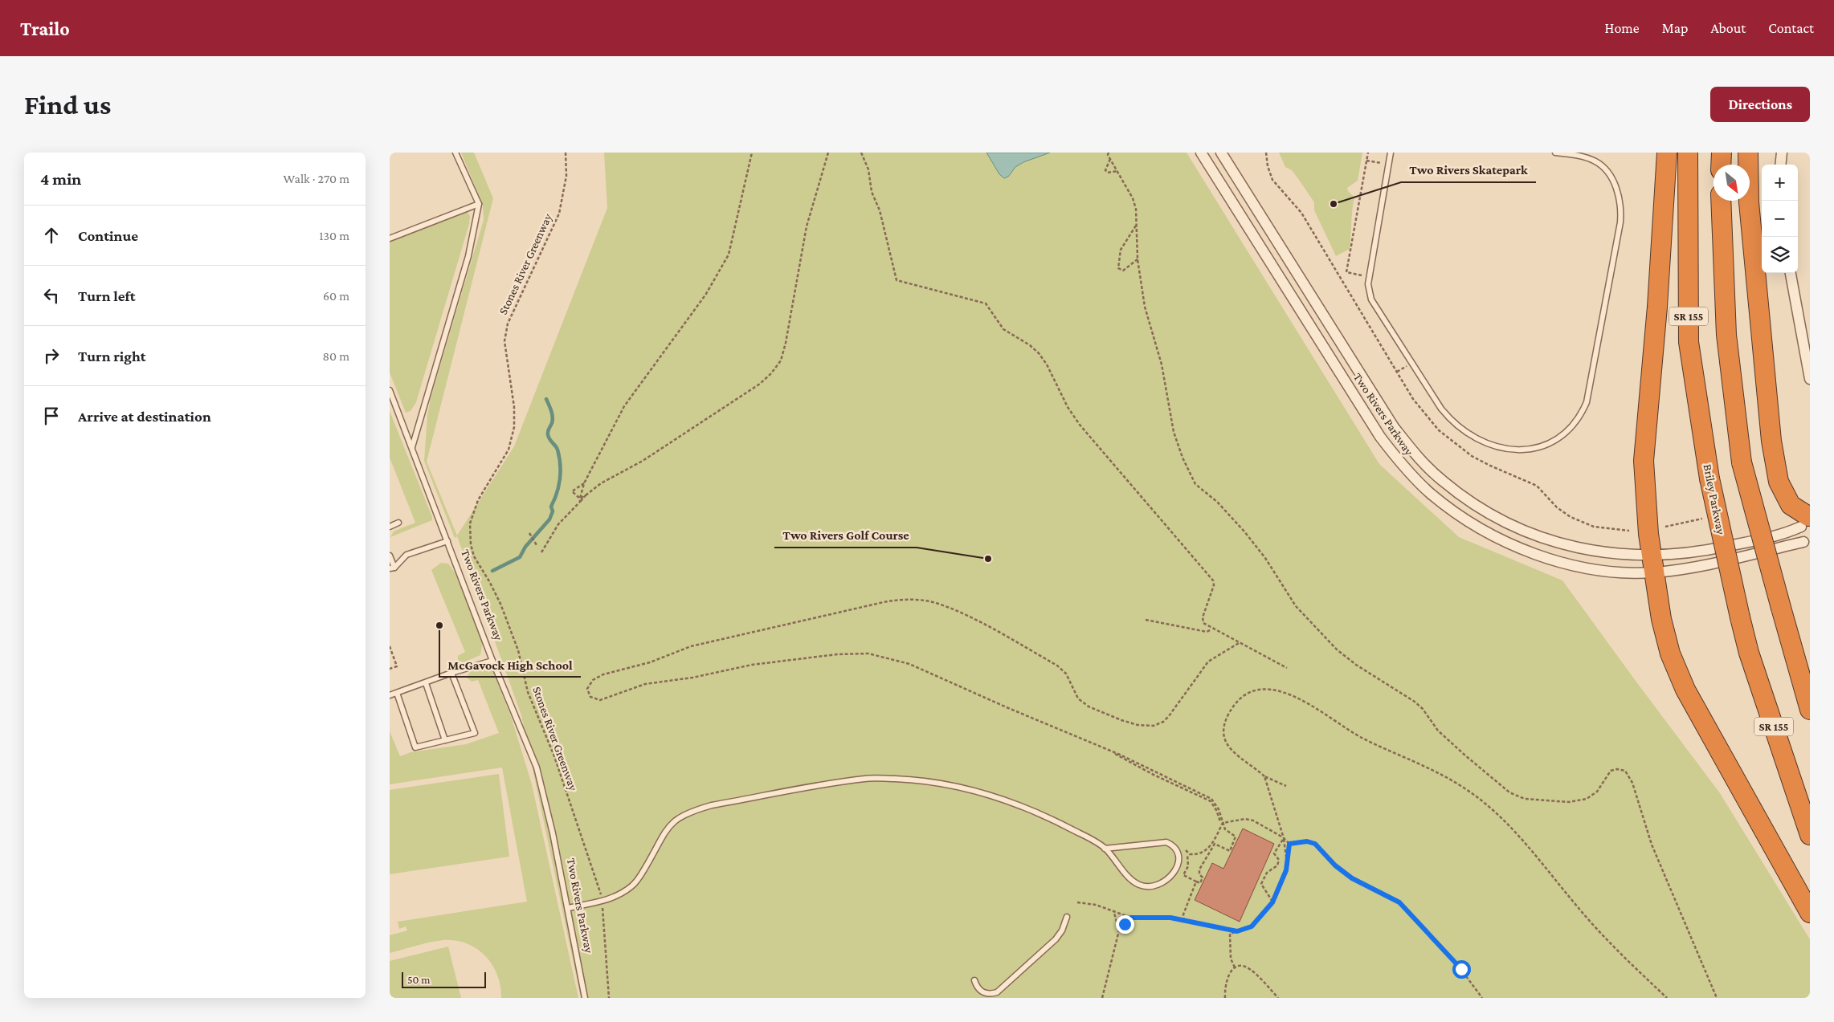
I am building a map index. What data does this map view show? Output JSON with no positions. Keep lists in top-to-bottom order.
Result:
{
  "streets": {
    "highway": ["SR 155", "Briley Parkway"],
    "street": ["Two Rivers Parkway"],
    "path": ["Stones River Greenway"]
  },
  "places": ["Two Rivers Skatepark", "Two Rivers Golf Course", "McGavock High School"],
  "scale_bar": "50 m",
  "north": "bottom right",
  "page": {
    "header": "Trailo",
    "nav": [
      "Home",
      "Map",
      "About",
      "Contact"
    ],
    "buttons": "Directions",
    "title": "Find us",
    "heading": ["4 min", "Walk · 270 m"],
    "map_buttons": ["+", "−"],
    "list": [
      ["Continue", "130 m"],
      ["Turn left", "60 m"],
      ["Turn right", "80 m"],
      "Arrive at destination"
    ],
    "scale": "50 m"
  }
}
